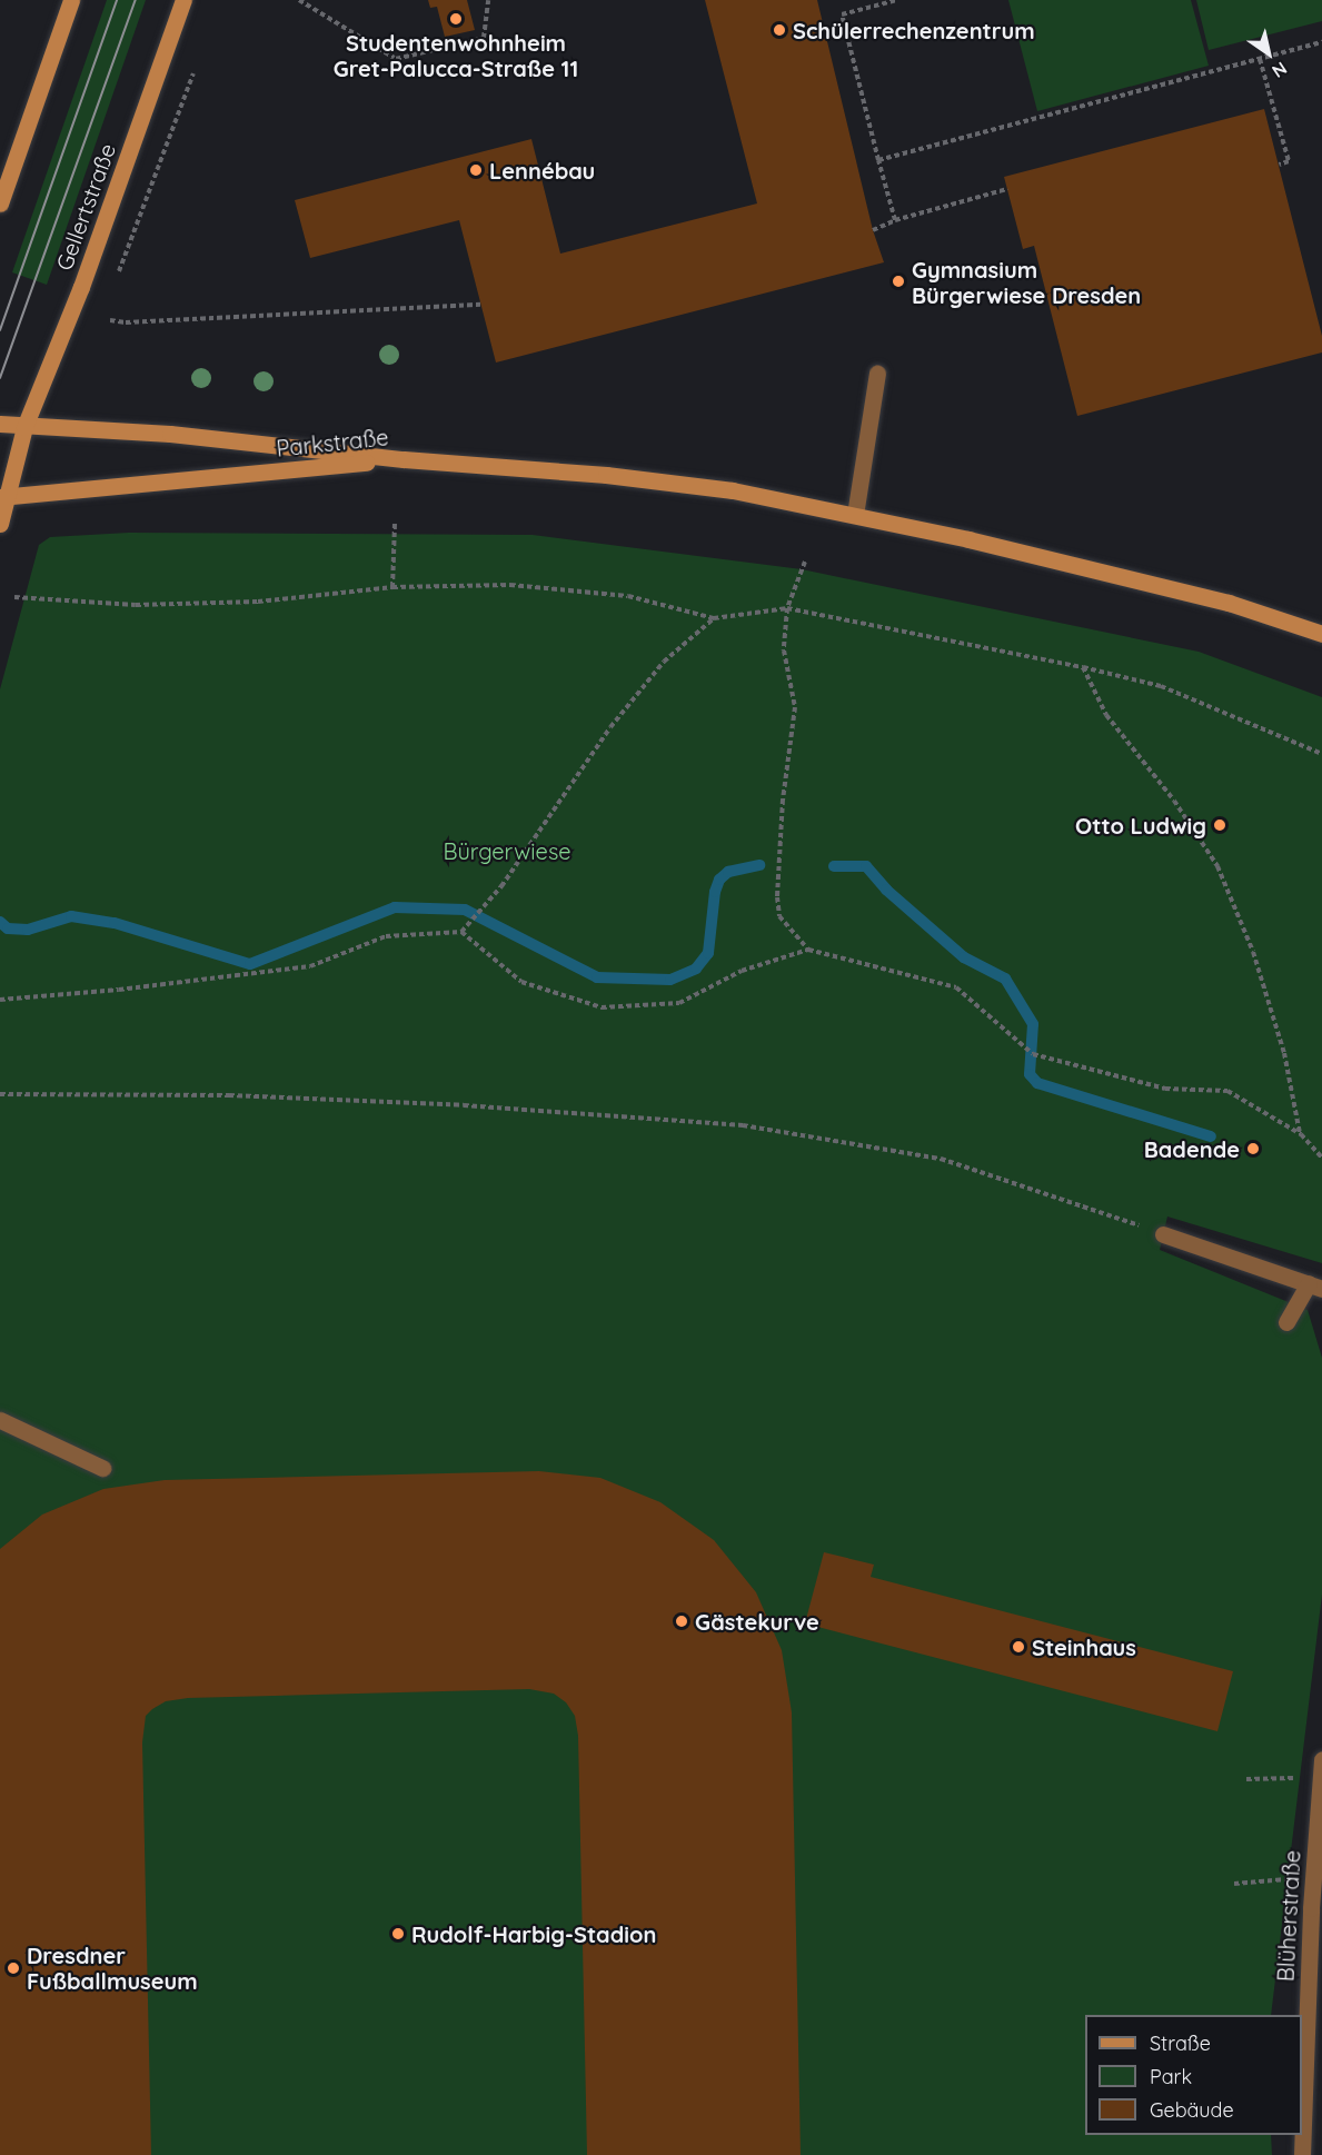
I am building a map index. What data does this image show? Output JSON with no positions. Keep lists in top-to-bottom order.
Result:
{
  "streets": {
    "main road": ["Gellertstraße", "Parkstraße"],
    "street": ["Blüherstraße"]
  },
  "crossings": [
    ["Gellertstraße", "Parkstraße"]
  ],
  "parks": ["Bürgerwiese"],
  "places": [
    "Studentenwohnheim Gret-Palucca-Straße 11",
    "Schülerrechenzentrum",
    "Lennébau",
    "Gymnasium Bürgerwiese Dresden",
    "Otto Ludwig",
    "Badende",
    "Gästekurve",
    "Steinhaus",
    "Rudolf-Harbig-Stadion",
    "Dresdner Fußballmuseum"
  ],
  "legend": ["Straße", "Park", "Gebäude"],
  "north": "bottom right"
}
